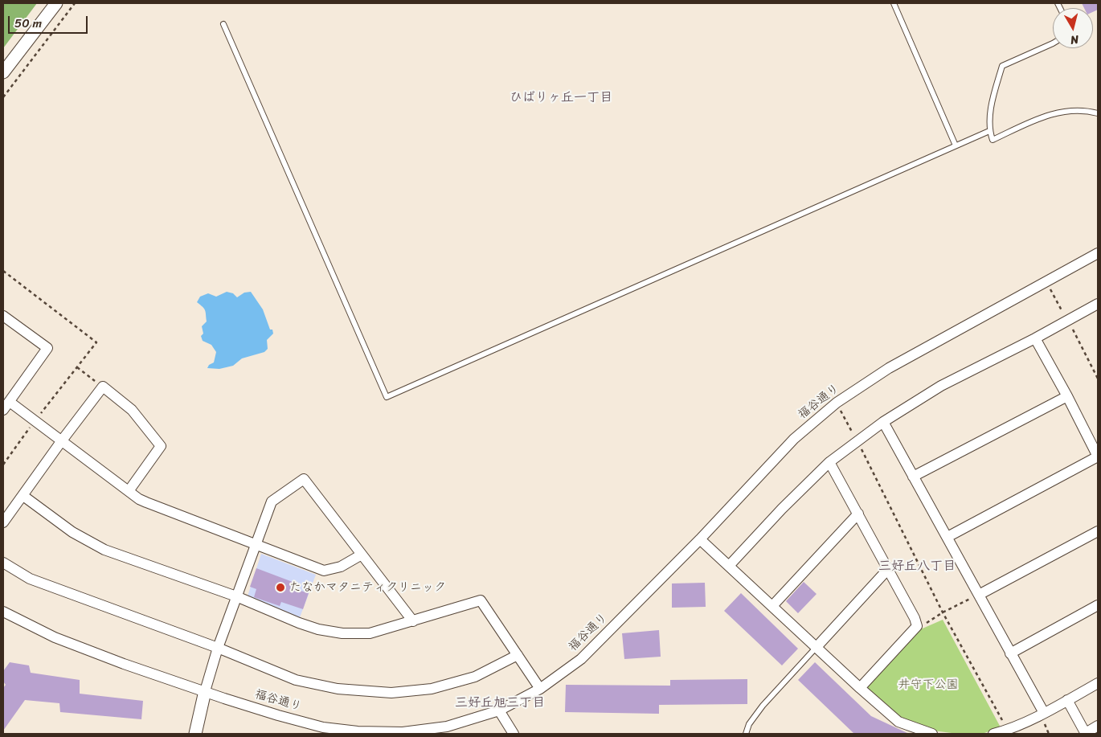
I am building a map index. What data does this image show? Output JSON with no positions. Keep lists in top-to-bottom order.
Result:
{
  "streets": {
    "street": ["福谷通り"]
  },
  "districts": ["ひばりヶ丘一丁目", "三好丘八丁目", "三好丘旭三丁目"],
  "parks": ["井守下公園"],
  "places": ["たなかマタニティクリニック"],
  "scale_bar": "50 m",
  "north": "bottom"
}
